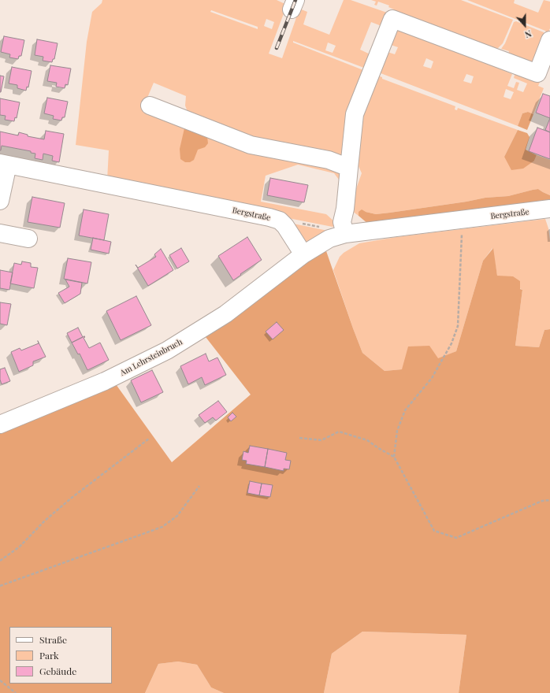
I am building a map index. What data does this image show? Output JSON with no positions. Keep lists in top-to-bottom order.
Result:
{
  "streets": {
    "street": ["Bergstraße", "Am Lehrsteinbruch"]
  },
  "crossings": [
    ["Bergstraße", "Am Lehrsteinbruch"]
  ],
  "legend": ["Straße", "Park", "Gebäude"],
  "north": "bottom"
}
